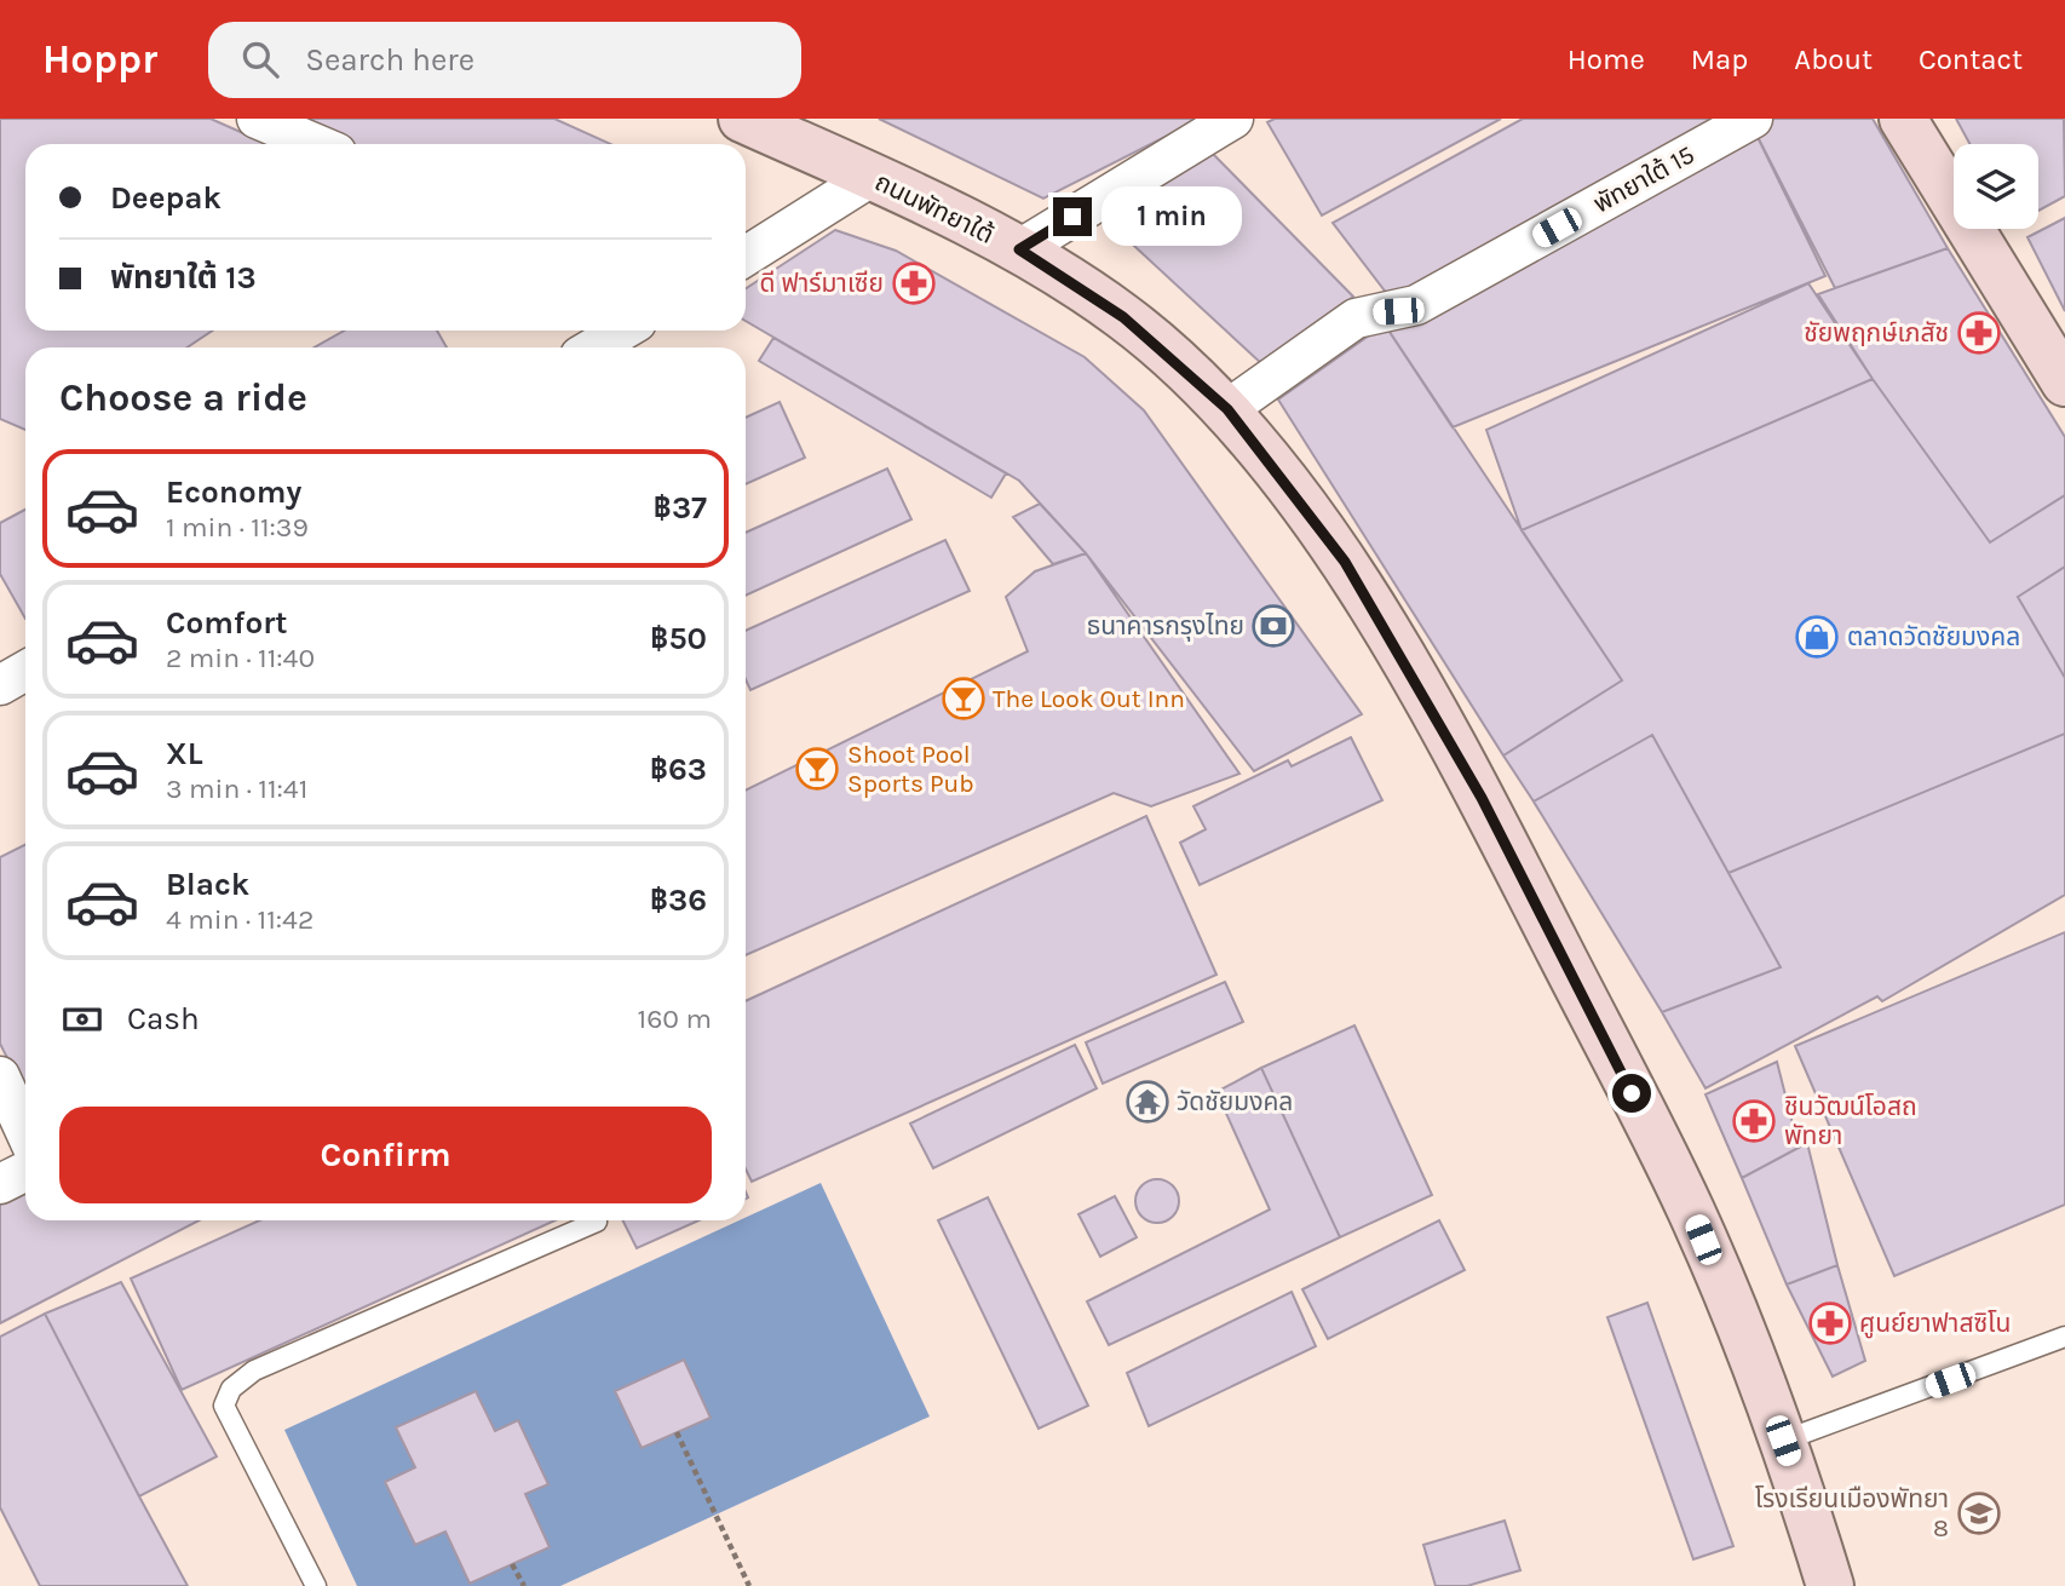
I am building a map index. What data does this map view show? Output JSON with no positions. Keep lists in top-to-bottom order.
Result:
{
  "streets": {
    "main road": ["ถนนพัทยาใต้"],
    "street": ["พัทยาใต้ 15"]
  },
  "crossings": [
    ["พัทยาใต้ 15", "ถนนพัทยาใต้"]
  ],
  "places": {
    "pharmacy": [
      "ดี ฟาร์มาเซีย",
      "ชัยพฤกษ์เภสัช",
      "ชินวัฒน์โอสถ พัทยา",
      "ศูนย์ยาฟาสซิโน"
    ],
    "bank": ["ธนาคารกรุงไทย"],
    "shop": ["ตลาดวัดชัยมงคล"],
    "bar": ["The Look Out Inn", "Shoot Pool Sports Pub"],
    "temple": ["วัดชัยมงคล"],
    "school or university": ["โรงเรียนเมืองพัทยา 8"]
  },
  "page": {
    "header": "Hoppr",
    "search": "Search here",
    "nav": [
      "Home",
      "Map",
      "About",
      "Contact"
    ],
    "banner": ["Deepak", "พัทยาใต้ 13"],
    "bubble": "1 min",
    "heading": "Choose a ride",
    "list": [
      {
        "name": "Economy",
        "note": "1 min · 11:39",
        "value": "฿37"
      },
      {
        "name": "Comfort",
        "note": "2 min · 11:40",
        "value": "฿50"
      },
      {
        "name": "XL",
        "note": "3 min · 11:41",
        "value": "฿63"
      },
      {
        "name": "Black",
        "note": "4 min · 11:42",
        "value": "฿36"
      }
    ],
    "pay": ["Cash", "160 m"],
    "buttons": "Confirm"
  }
}
